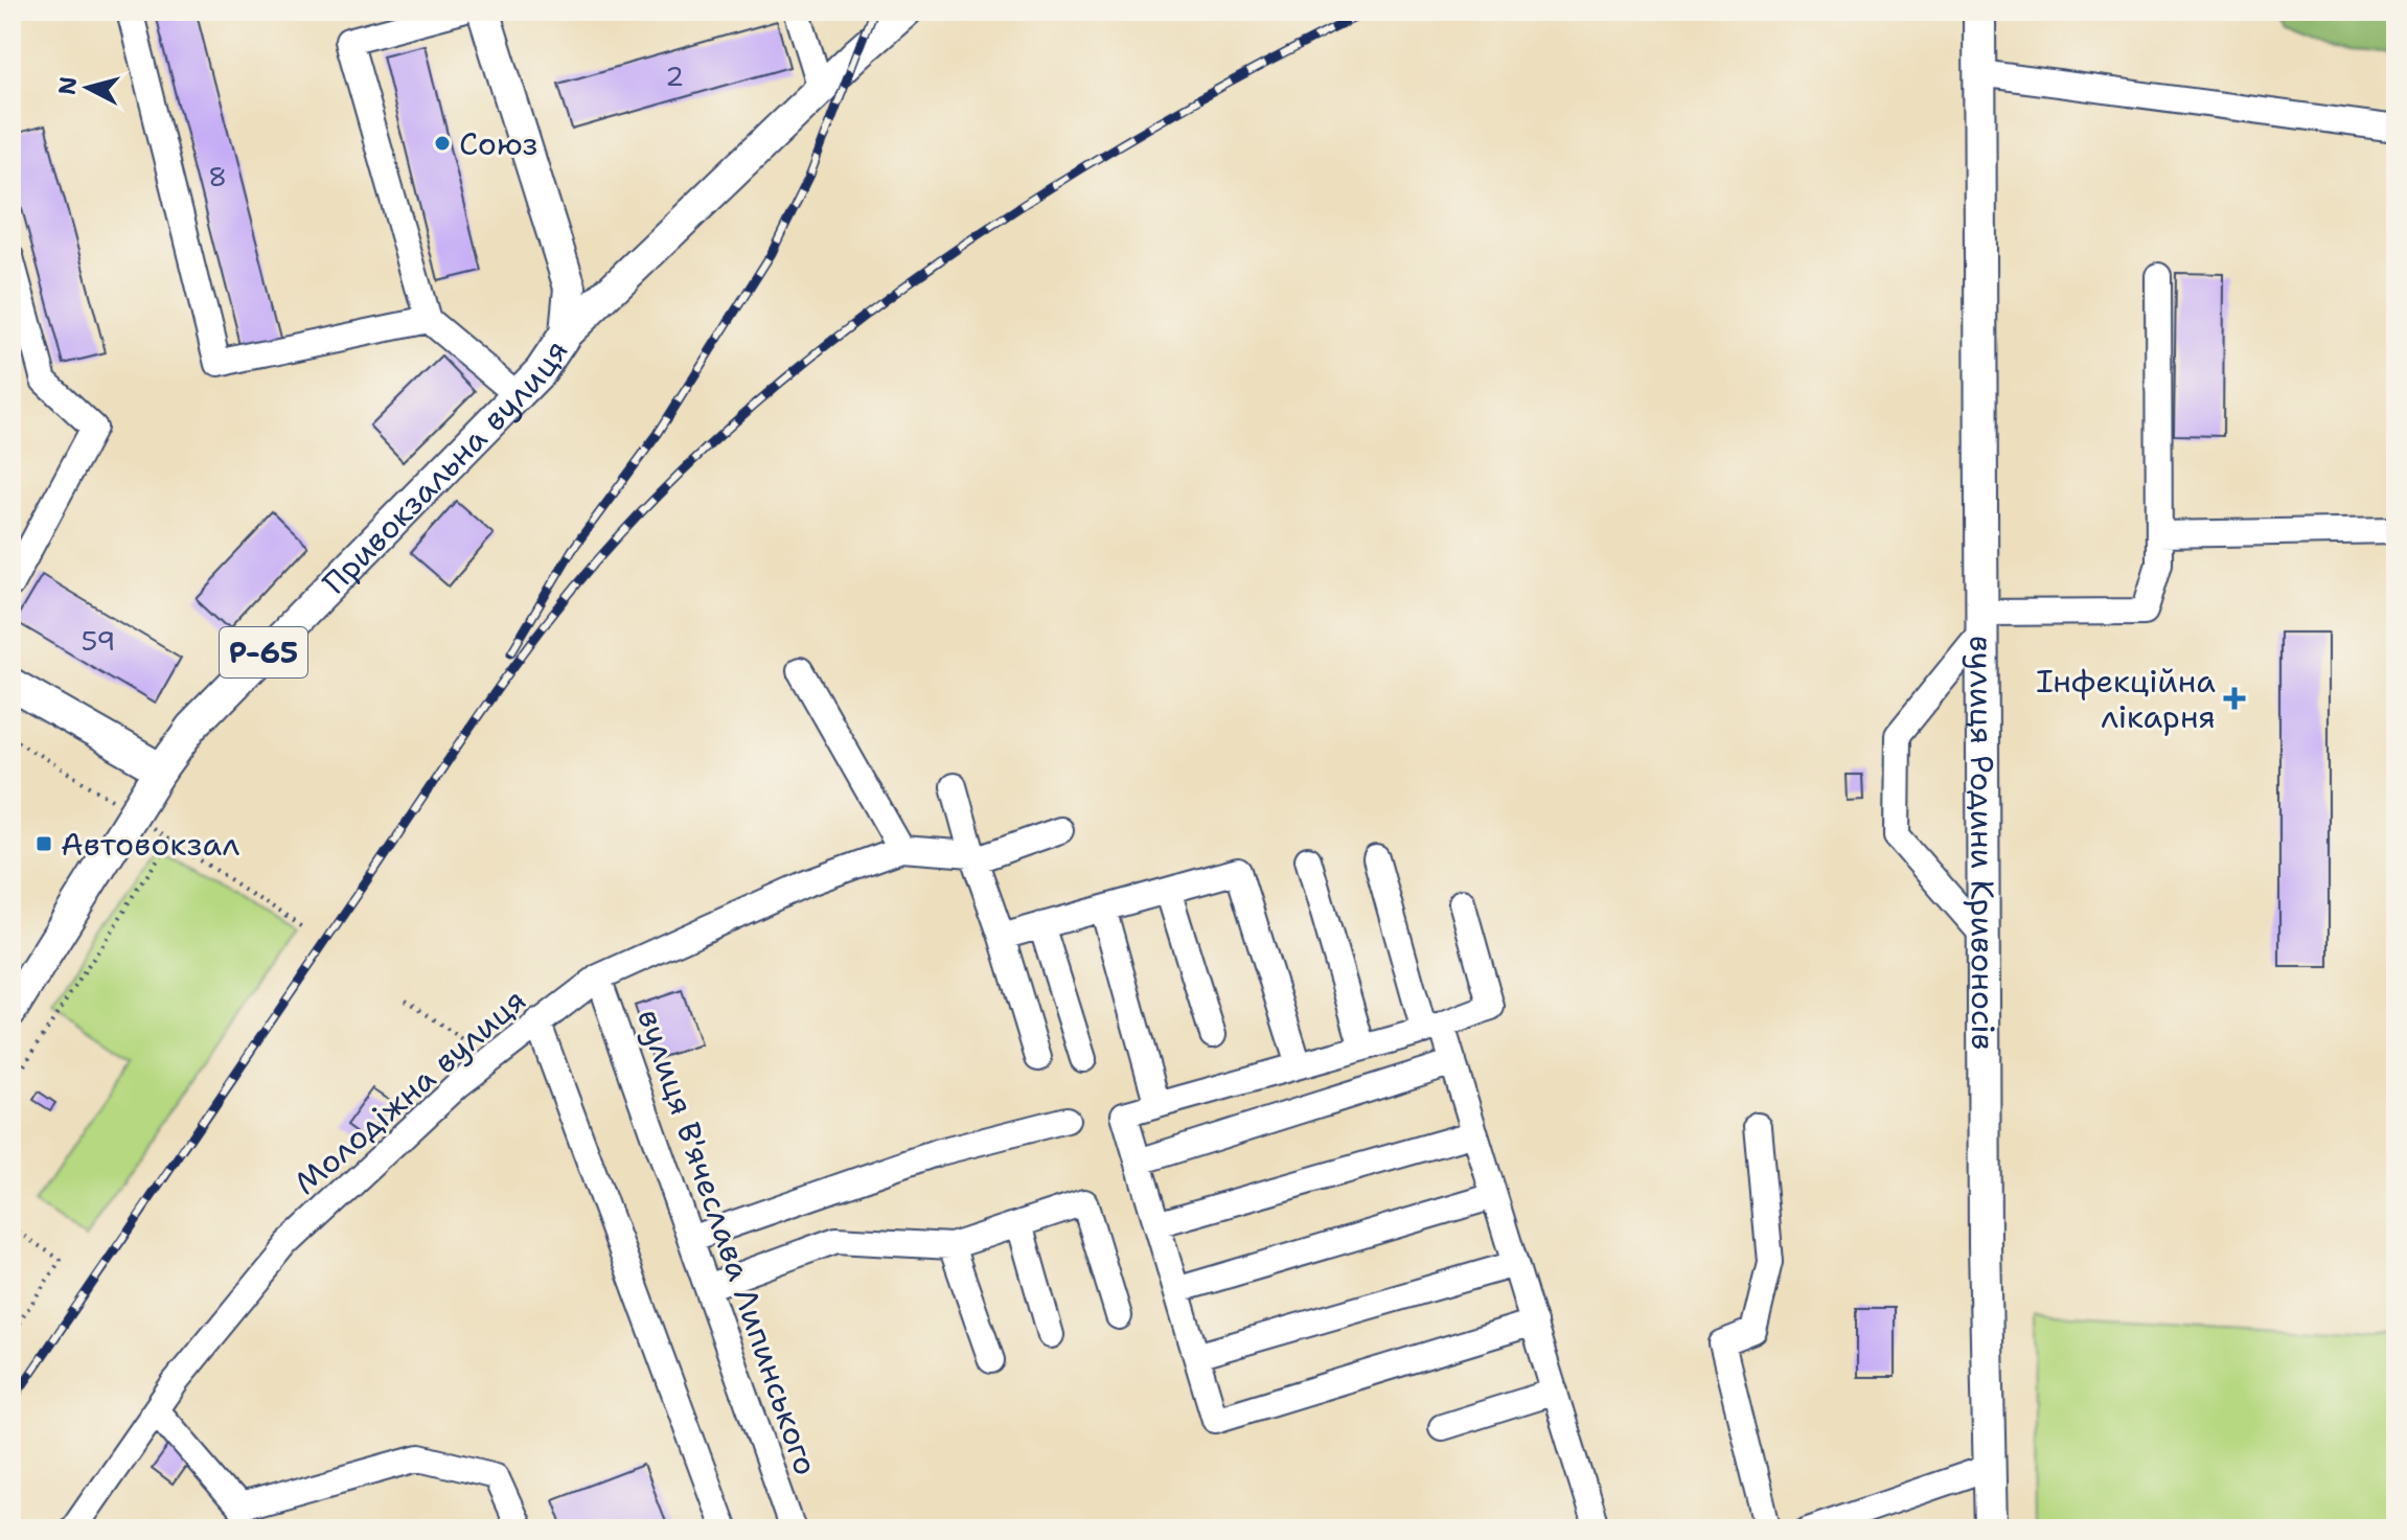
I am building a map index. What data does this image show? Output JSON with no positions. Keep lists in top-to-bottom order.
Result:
{
  "streets": {
    "main road": ["Привокзальна вулиця", "Р-65", "вулиця Родини Кривоносів"],
    "street": ["Молодіжна вулиця", "вулиця В'ячеслава Липинського"]
  },
  "crossings": [
    ["Привокзальна вулиця", "Р-65"],
    ["Молодіжна вулиця", "вулиця В'ячеслава Липинського"]
  ],
  "places": {
    "other": ["Союз"],
    "health": ["Інфекційна лікарня"],
    "transit": ["Автовокзал"]
  },
  "house_numbers": ["2", "8", "59"],
  "north": "left"
}
